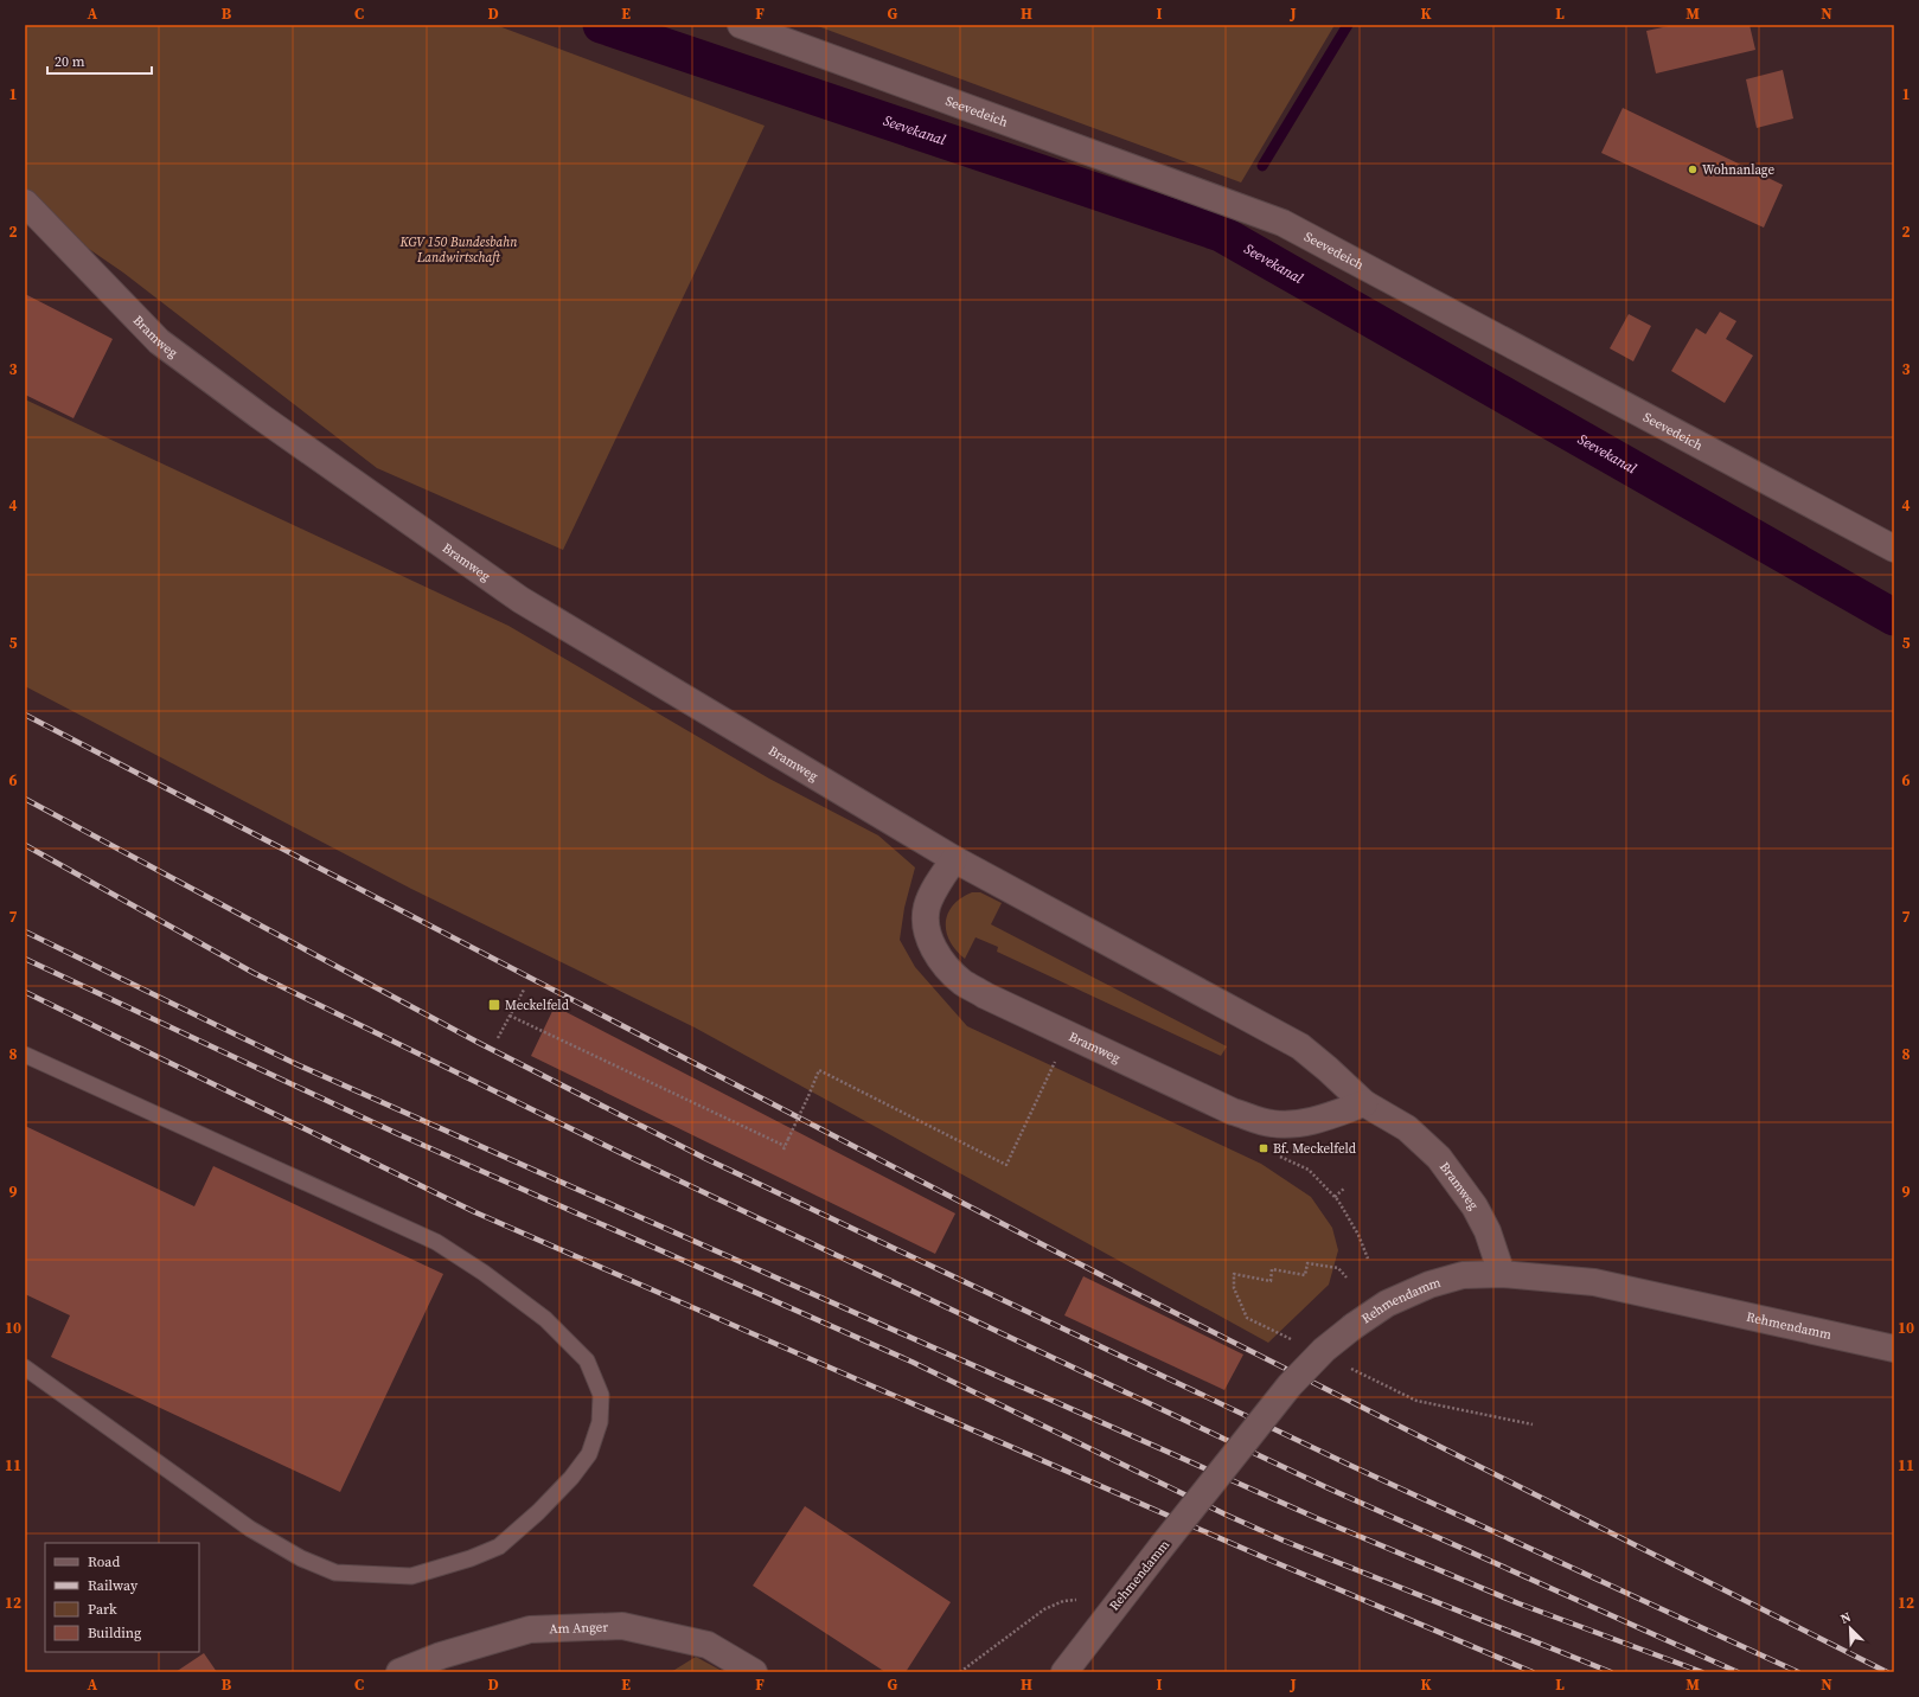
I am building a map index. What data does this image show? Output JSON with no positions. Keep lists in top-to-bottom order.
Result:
{
  "streets": {
    "street": [
      "Seevedeich",
      "Bramweg",
      "Rehmendamm",
      "Am Anger"
    ]
  },
  "crossings": [
    ["Bramweg", "Rehmendamm"]
  ],
  "water": ["Seevekanal"],
  "parks": ["KGV 150 Bundesbahn Landwirtschaft"],
  "places": {
    "other": ["Wohnanlage"],
    "transit": ["Meckelfeld", "Bf. Meckelfeld"]
  },
  "legend": [
    "Road",
    "Railway",
    "Park",
    "Building"
  ],
  "scale_bar": "20 m",
  "north": "top left",
  "grid": {
    "columns": [
      "A",
      "B",
      "C",
      "D",
      "E",
      "F",
      "G",
      "H",
      "I",
      "J",
      "K",
      "L",
      "M",
      "N"
    ],
    "rows": [
      "1",
      "2",
      "3",
      "4",
      "5",
      "6",
      "7",
      "8",
      "9",
      "10",
      "11",
      "12"
    ]
  }
}
